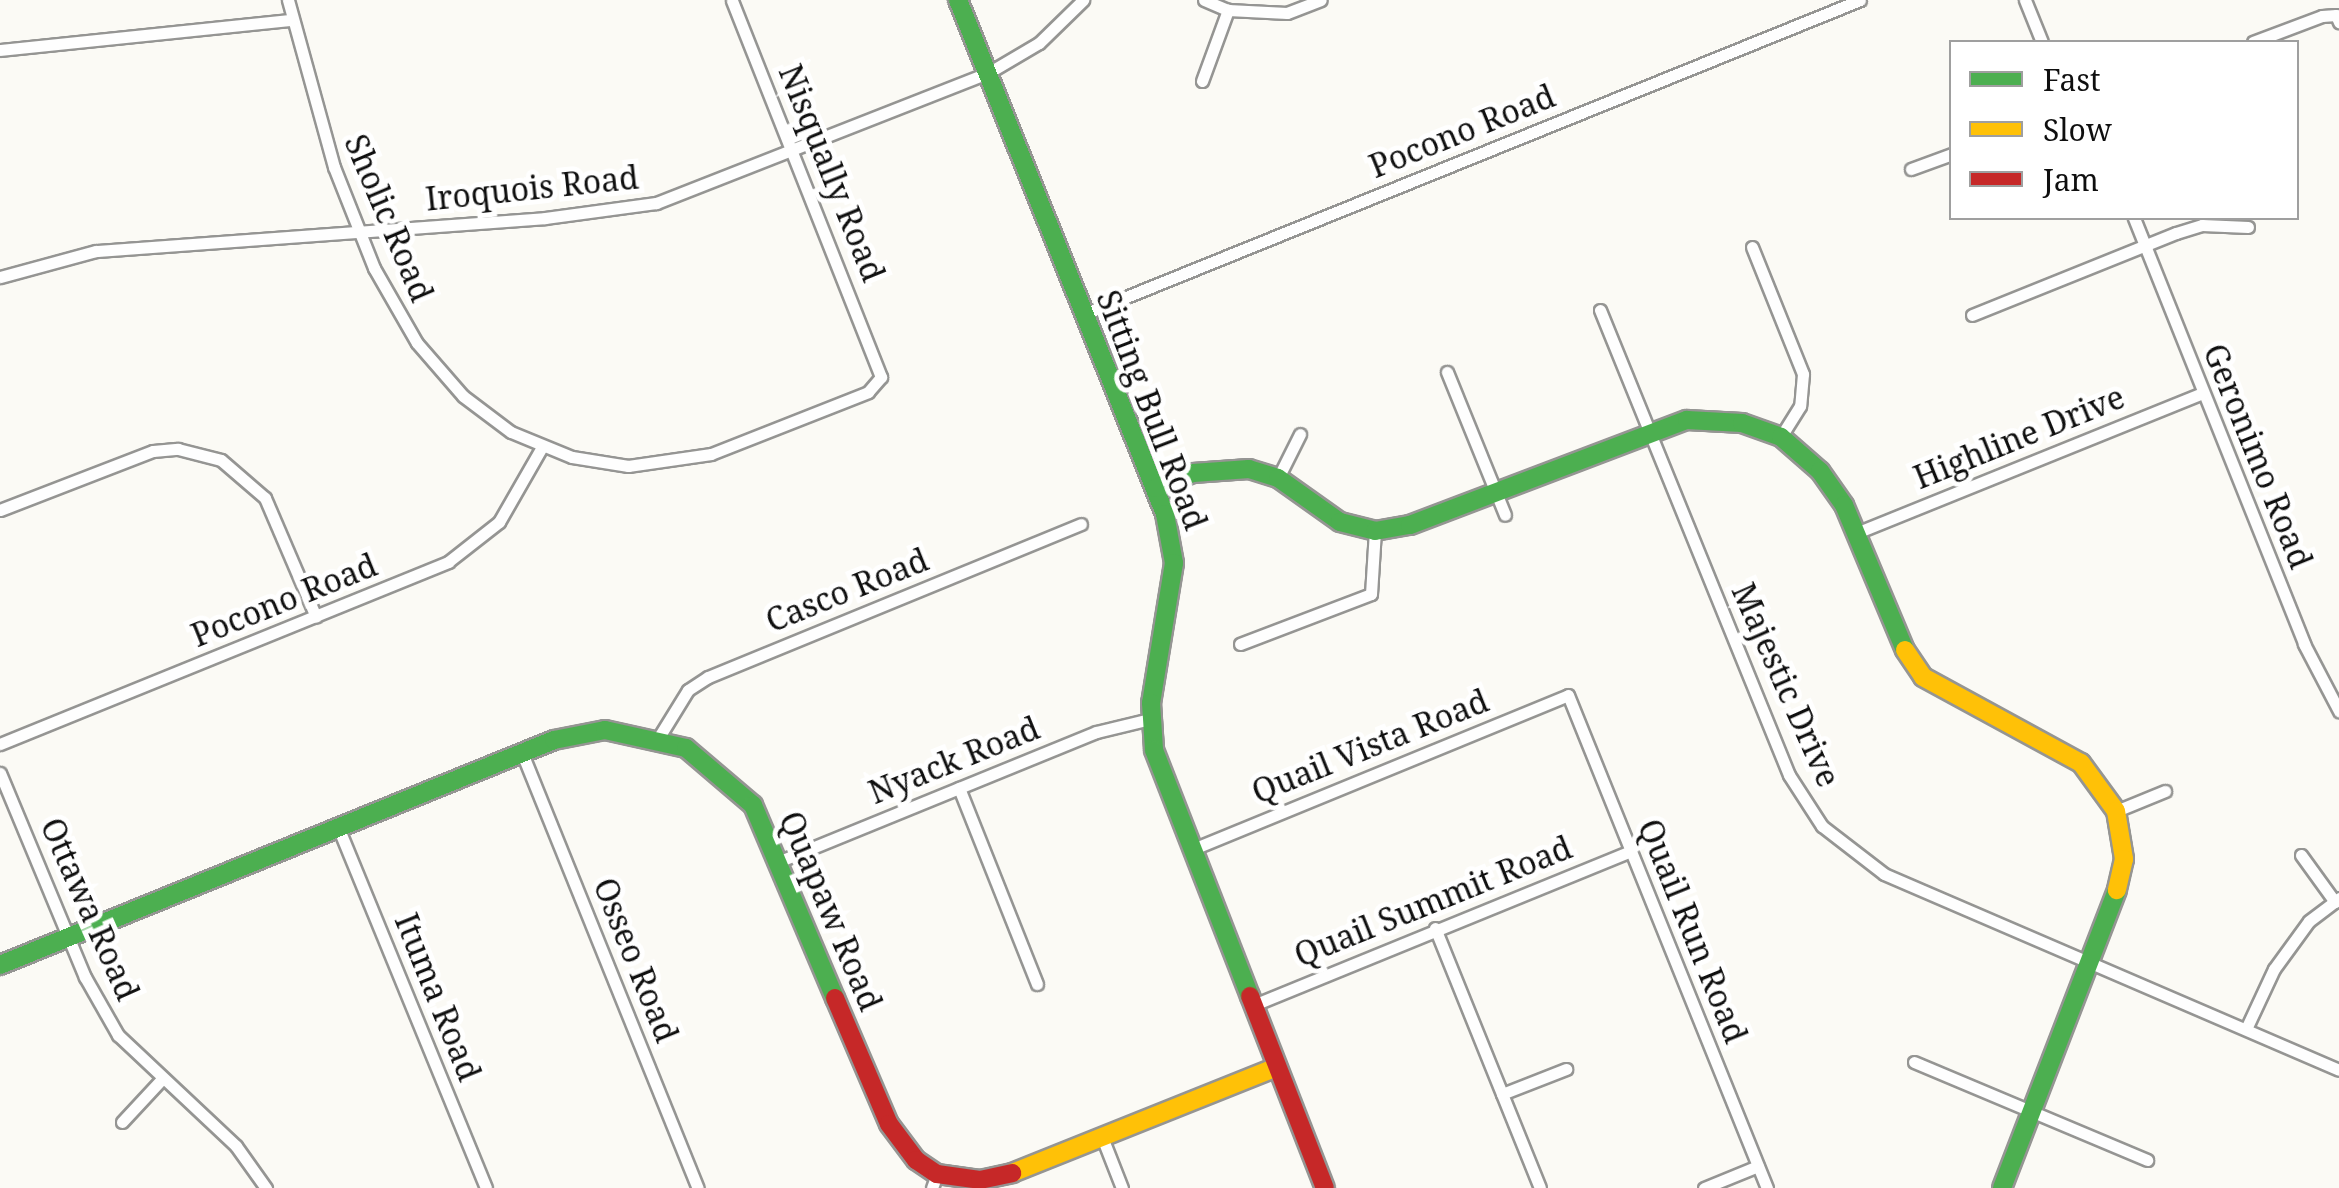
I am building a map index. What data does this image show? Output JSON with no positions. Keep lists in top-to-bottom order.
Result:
{
  "streets": {
    "street": [
      "Pocono Road",
      "Nisqually Road",
      "Iroquois Road",
      "Sholic Road",
      "Sitting Bull Road",
      "Highline Drive",
      "Geronimo Road",
      "Casco Road",
      "Majestic Drive",
      "Quail Vista Road",
      "Nyack Road",
      "Quail Summit Road",
      "Ottawa Road",
      "Quapaw Road",
      "Quail Run Road",
      "Osseo Road",
      "Ituma Road"
    ]
  },
  "crossings": [
    ["Pocono Road", "Sholic Road"],
    ["Pocono Road", "Sitting Bull Road"],
    ["Nisqually Road", "Iroquois Road"],
    ["Nisqually Road", "Sholic Road"],
    ["Iroquois Road", "Sholic Road"],
    ["Iroquois Road", "Sitting Bull Road"],
    ["Sitting Bull Road", "Quail Vista Road"],
    ["Sitting Bull Road", "Nyack Road"],
    ["Sitting Bull Road", "Quail Summit Road"],
    ["Sitting Bull Road", "Quapaw Road"],
    ["Highline Drive", "Geronimo Road"],
    ["Casco Road", "Quapaw Road"],
    ["Quail Vista Road", "Quail Run Road"],
    ["Nyack Road", "Quapaw Road"],
    ["Quail Summit Road", "Quail Run Road"],
    ["Ottawa Road", "Quapaw Road"],
    ["Quapaw Road", "Osseo Road"],
    ["Quapaw Road", "Ituma Road"]
  ],
  "legend": ["Fast", "Slow", "Jam"]
}
